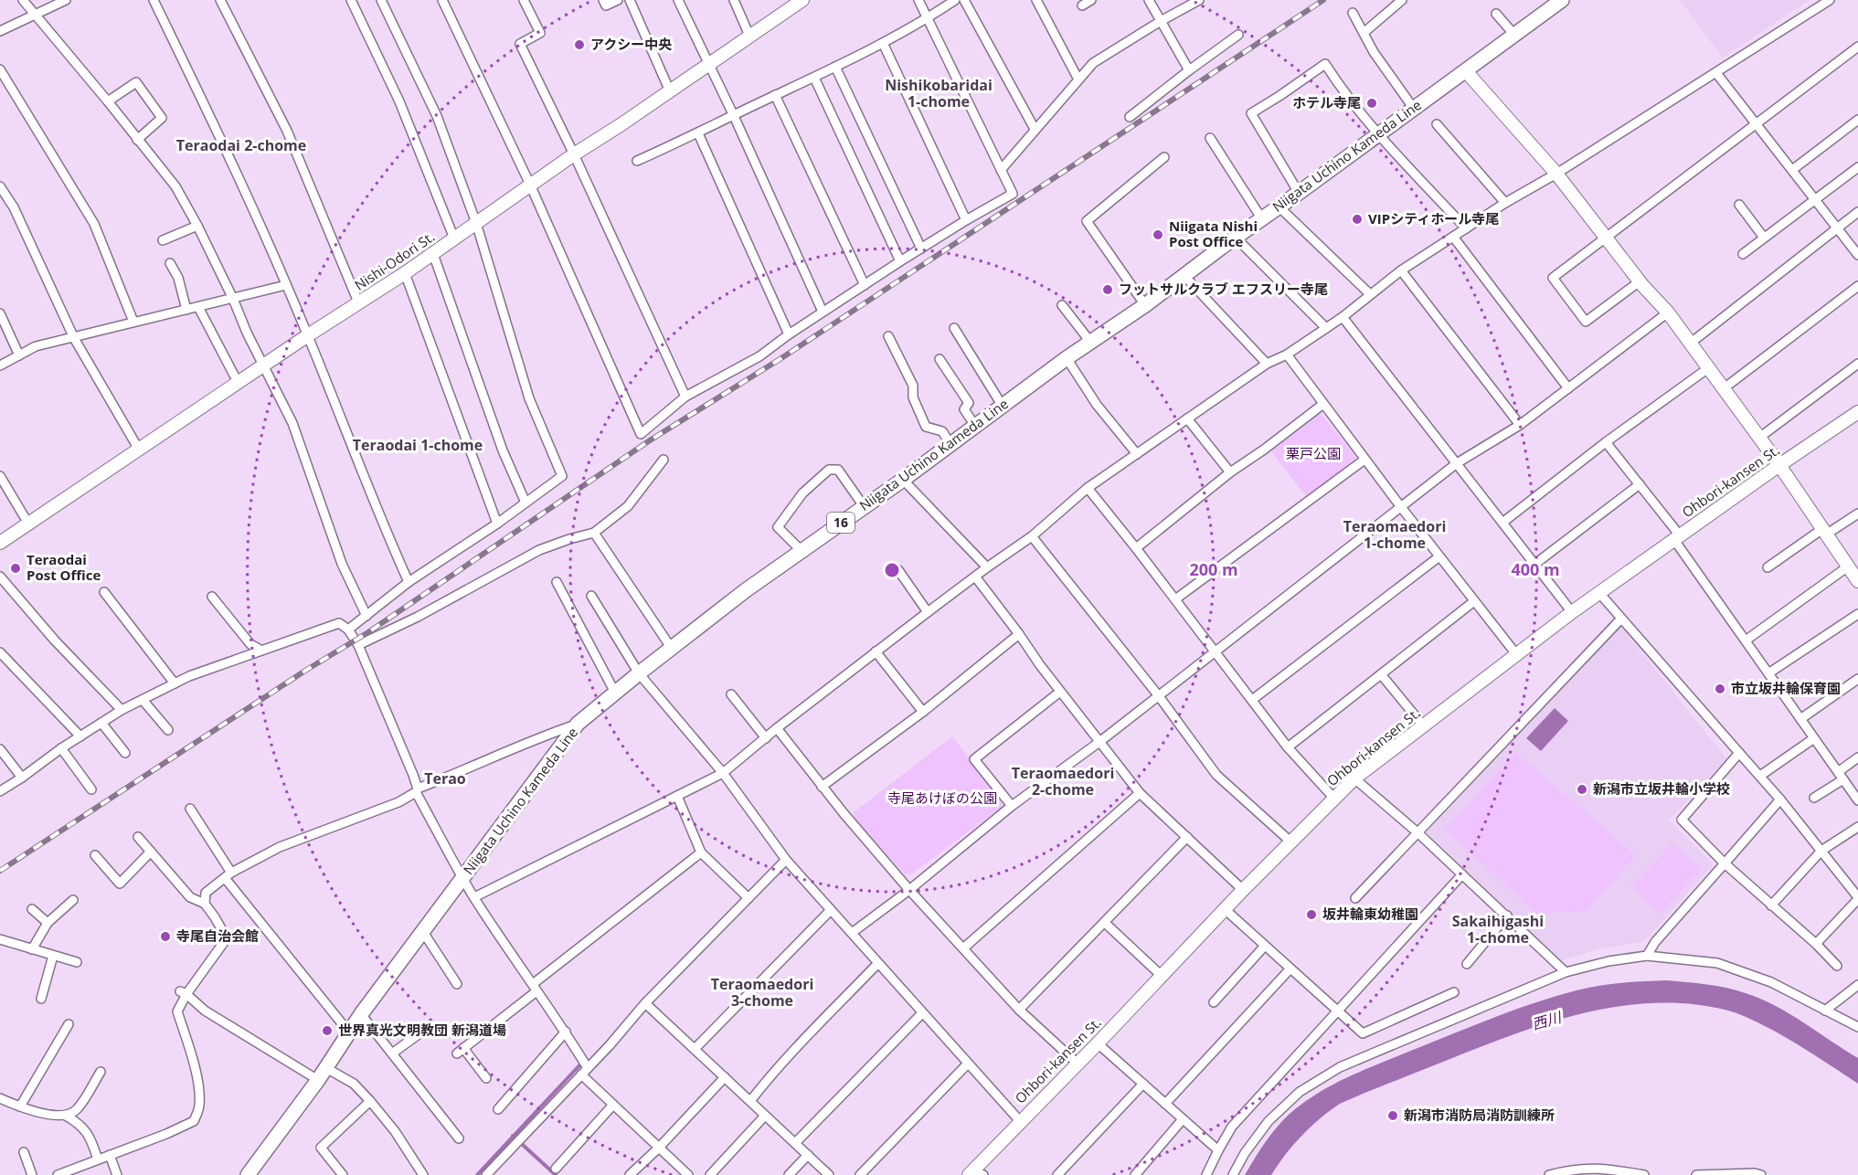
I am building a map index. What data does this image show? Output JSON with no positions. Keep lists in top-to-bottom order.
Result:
{
  "streets": {
    "main road": ["Niigata Uchino Kameda Line", "16"],
    "street": ["Nishi-Odori St.", "Ohbori-kansen St."]
  },
  "districts": [
    "Nishikobaridai 1-chome",
    "Teraodai 2-chome",
    "Teraodai 1-chome",
    "Teraomaedori 1-chome",
    "Teraomaedori 2-chome",
    "Terao",
    "Sakaihigashi 1-chome",
    "Teraomaedori 3-chome"
  ],
  "water": ["西川"],
  "parks": ["栗戸公園", "寺尾あけぼの公園"],
  "places": [
    "アクシー中央",
    "ホテル寺尾",
    "VIPシティホール寺尾",
    "Niigata Nishi Post Office",
    "フットサルクラブ エフスリー寺尾",
    "Teraodai Post Office",
    "市立坂井輪保育園",
    "新潟市立坂井輪小学校",
    "坂井輪東幼稚園",
    "寺尾自治会館",
    "世界真光文明教団 新潟道場",
    "新潟市消防局消防訓練所"
  ],
  "rings": ["200 m", "400 m"]
}
